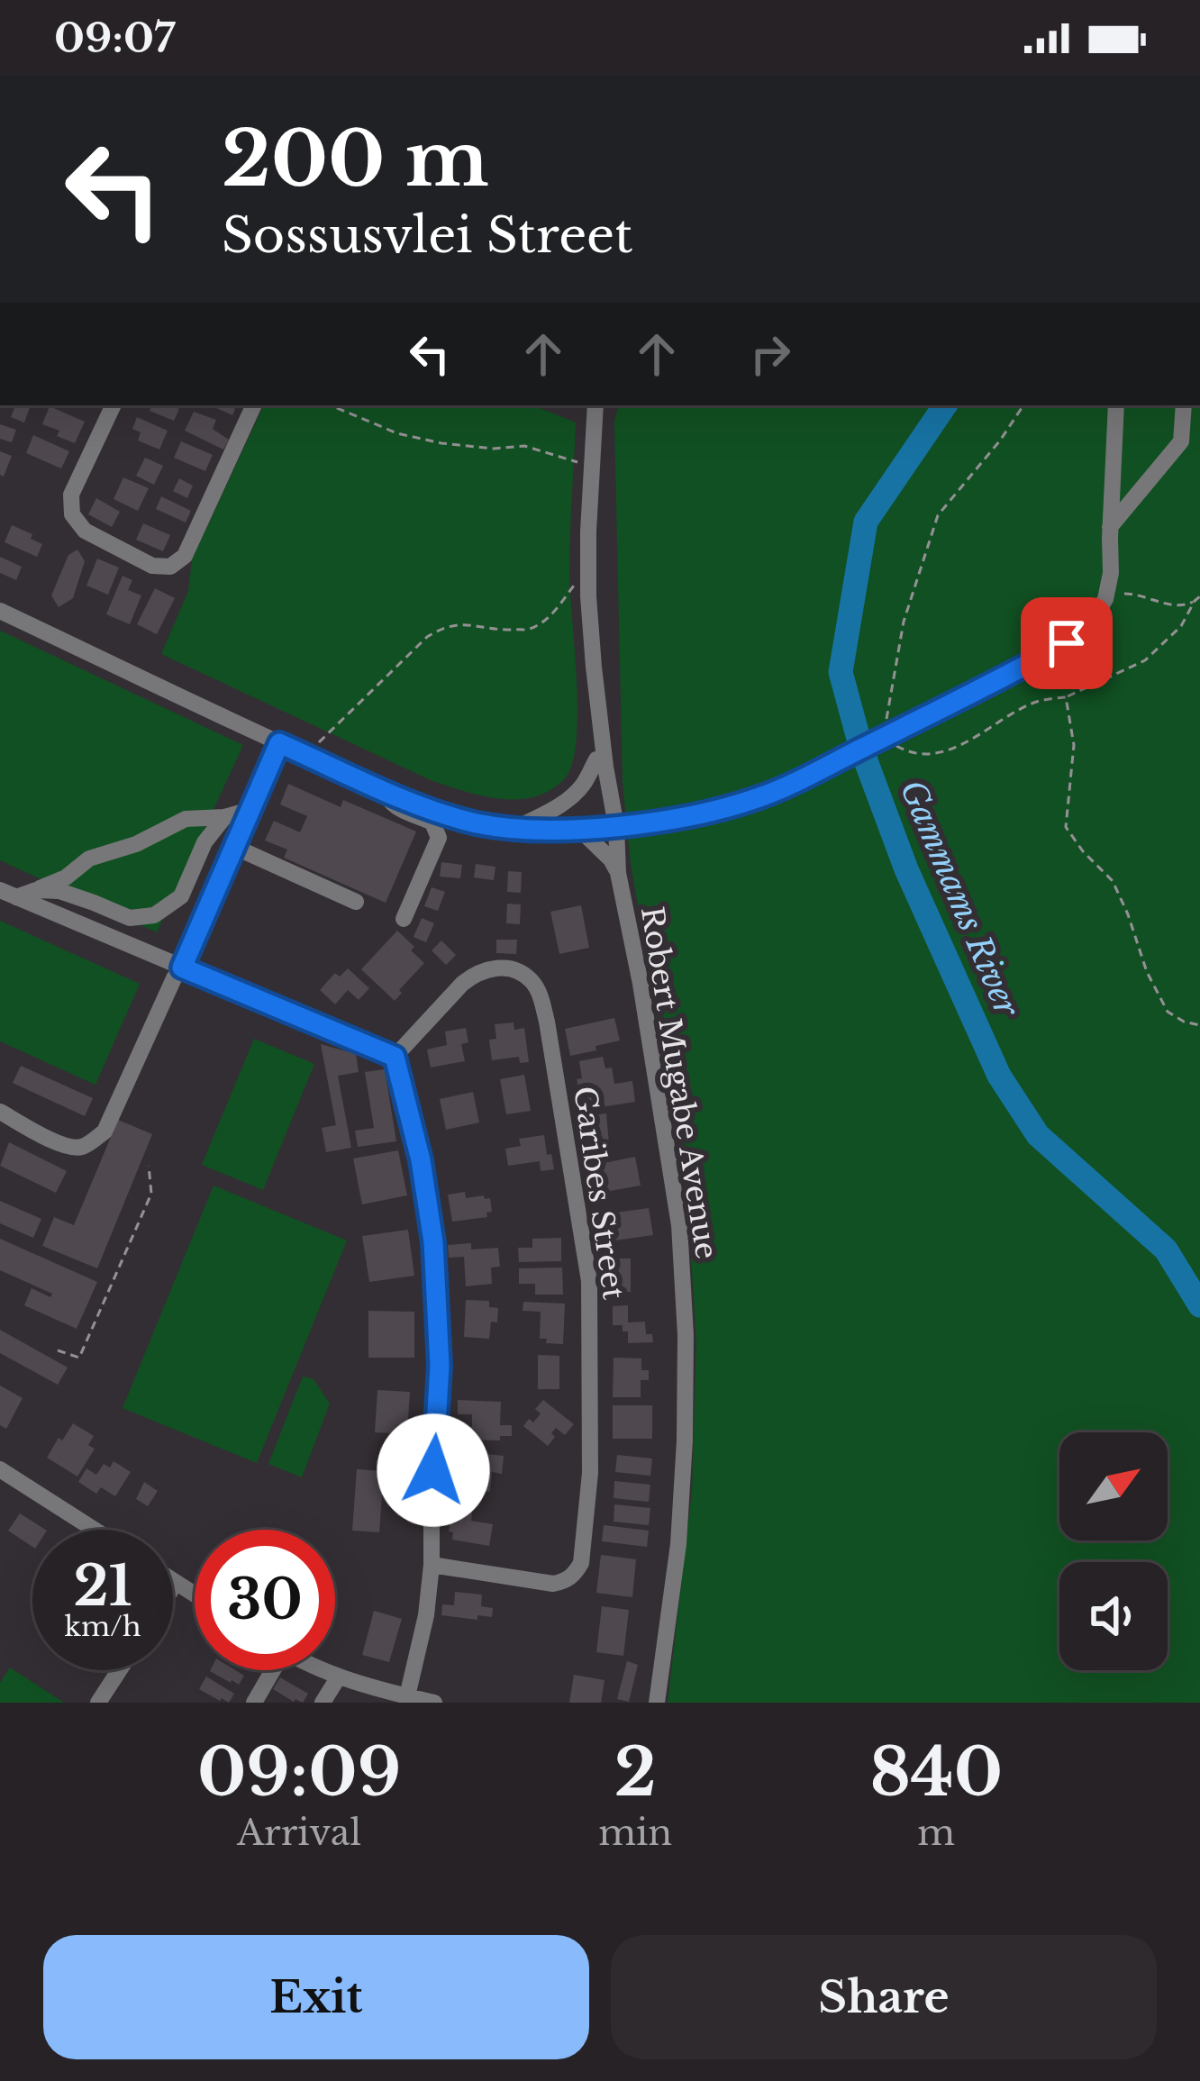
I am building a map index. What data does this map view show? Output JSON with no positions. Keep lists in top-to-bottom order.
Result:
{
  "streets": {
    "street": ["Robert Mugabe Avenue", "Garibes Street"]
  },
  "water": ["Gammams River"],
  "north": "top right",
  "page": {
    "status": "09:07",
    "turn": ["200 m", "Sossusvlei Street"],
    "speed": "21 km/h",
    "limit": "30",
    "eta": [
      "09:09",
      "Arrival",
      "2",
      "min",
      "840",
      "m"
    ],
    "buttons": ["Exit", "Share"]
  }
}
